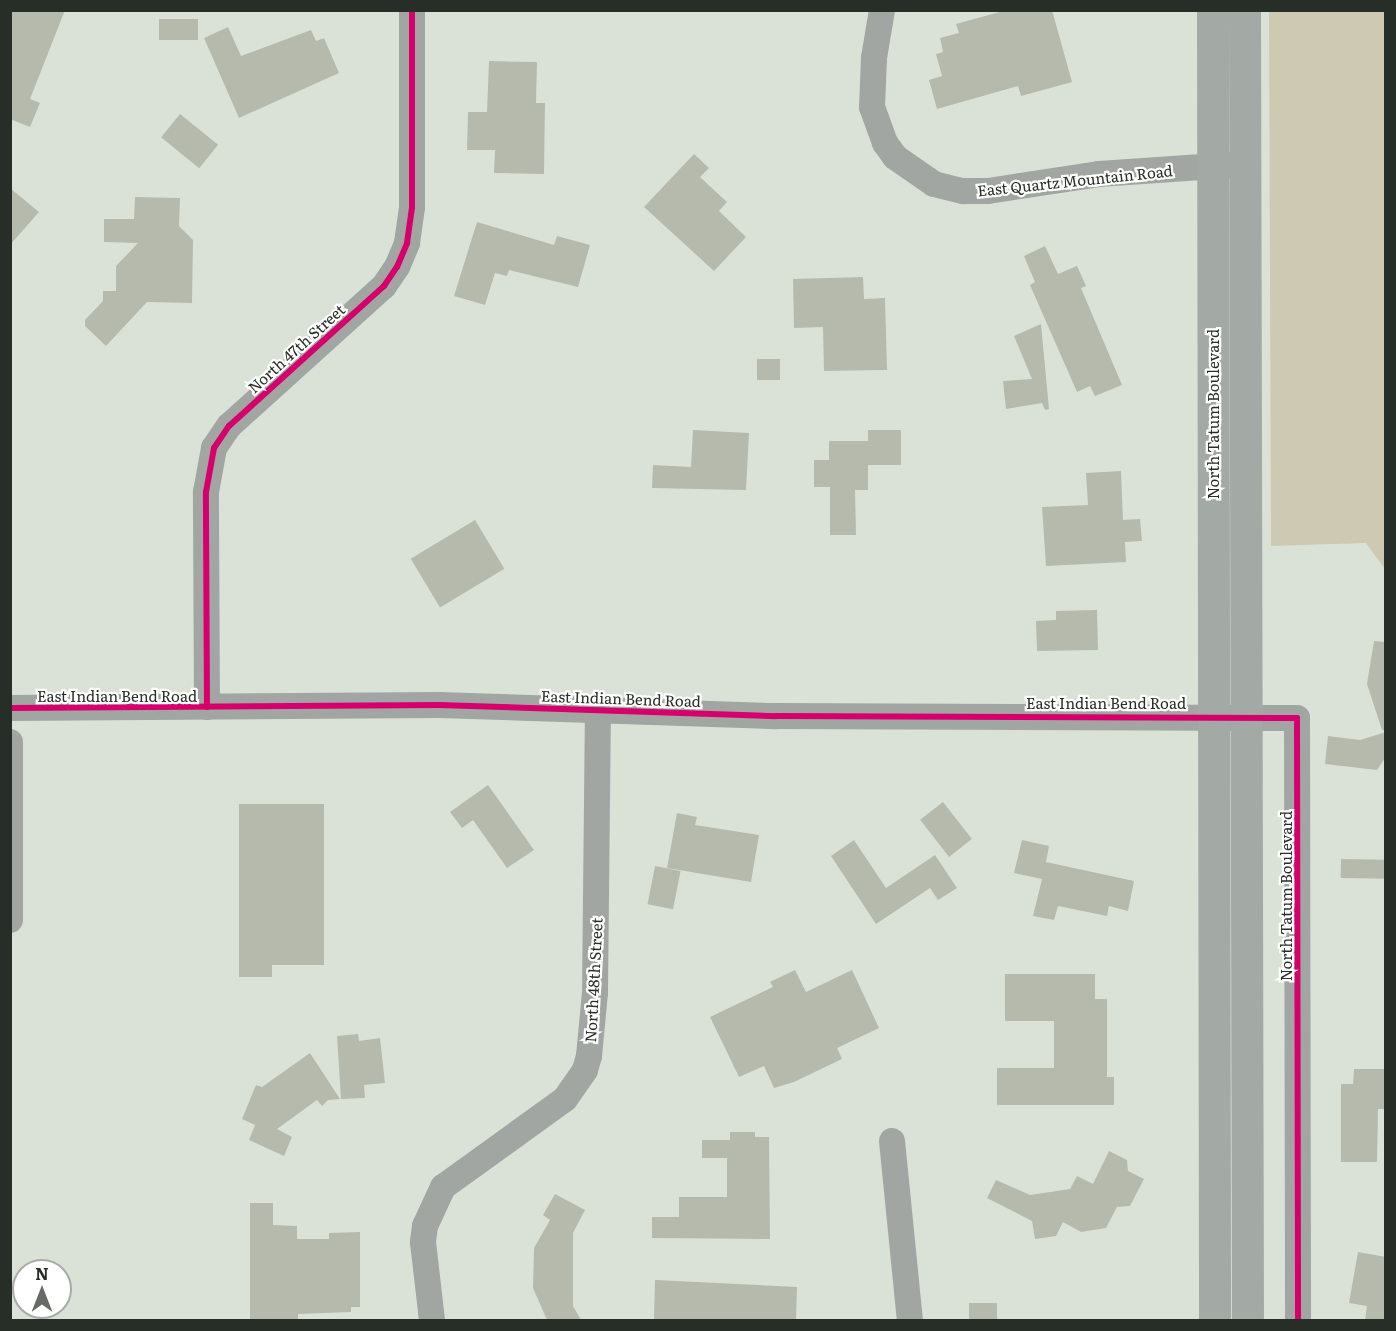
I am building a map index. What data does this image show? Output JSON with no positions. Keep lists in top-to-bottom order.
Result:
{
  "streets": {
    "main road": ["North Tatum Boulevard"],
    "street": [
      "East Quartz Mountain Road",
      "North 47th Street",
      "East Indian Bend Road",
      "North 48th Street"
    ]
  },
  "crossings": [
    ["East Quartz Mountain Road", "North Tatum Boulevard"],
    ["North 47th Street", "East Indian Bend Road"],
    ["North Tatum Boulevard", "East Indian Bend Road"],
    ["East Indian Bend Road", "North 48th Street"]
  ],
  "north": "top"
}
